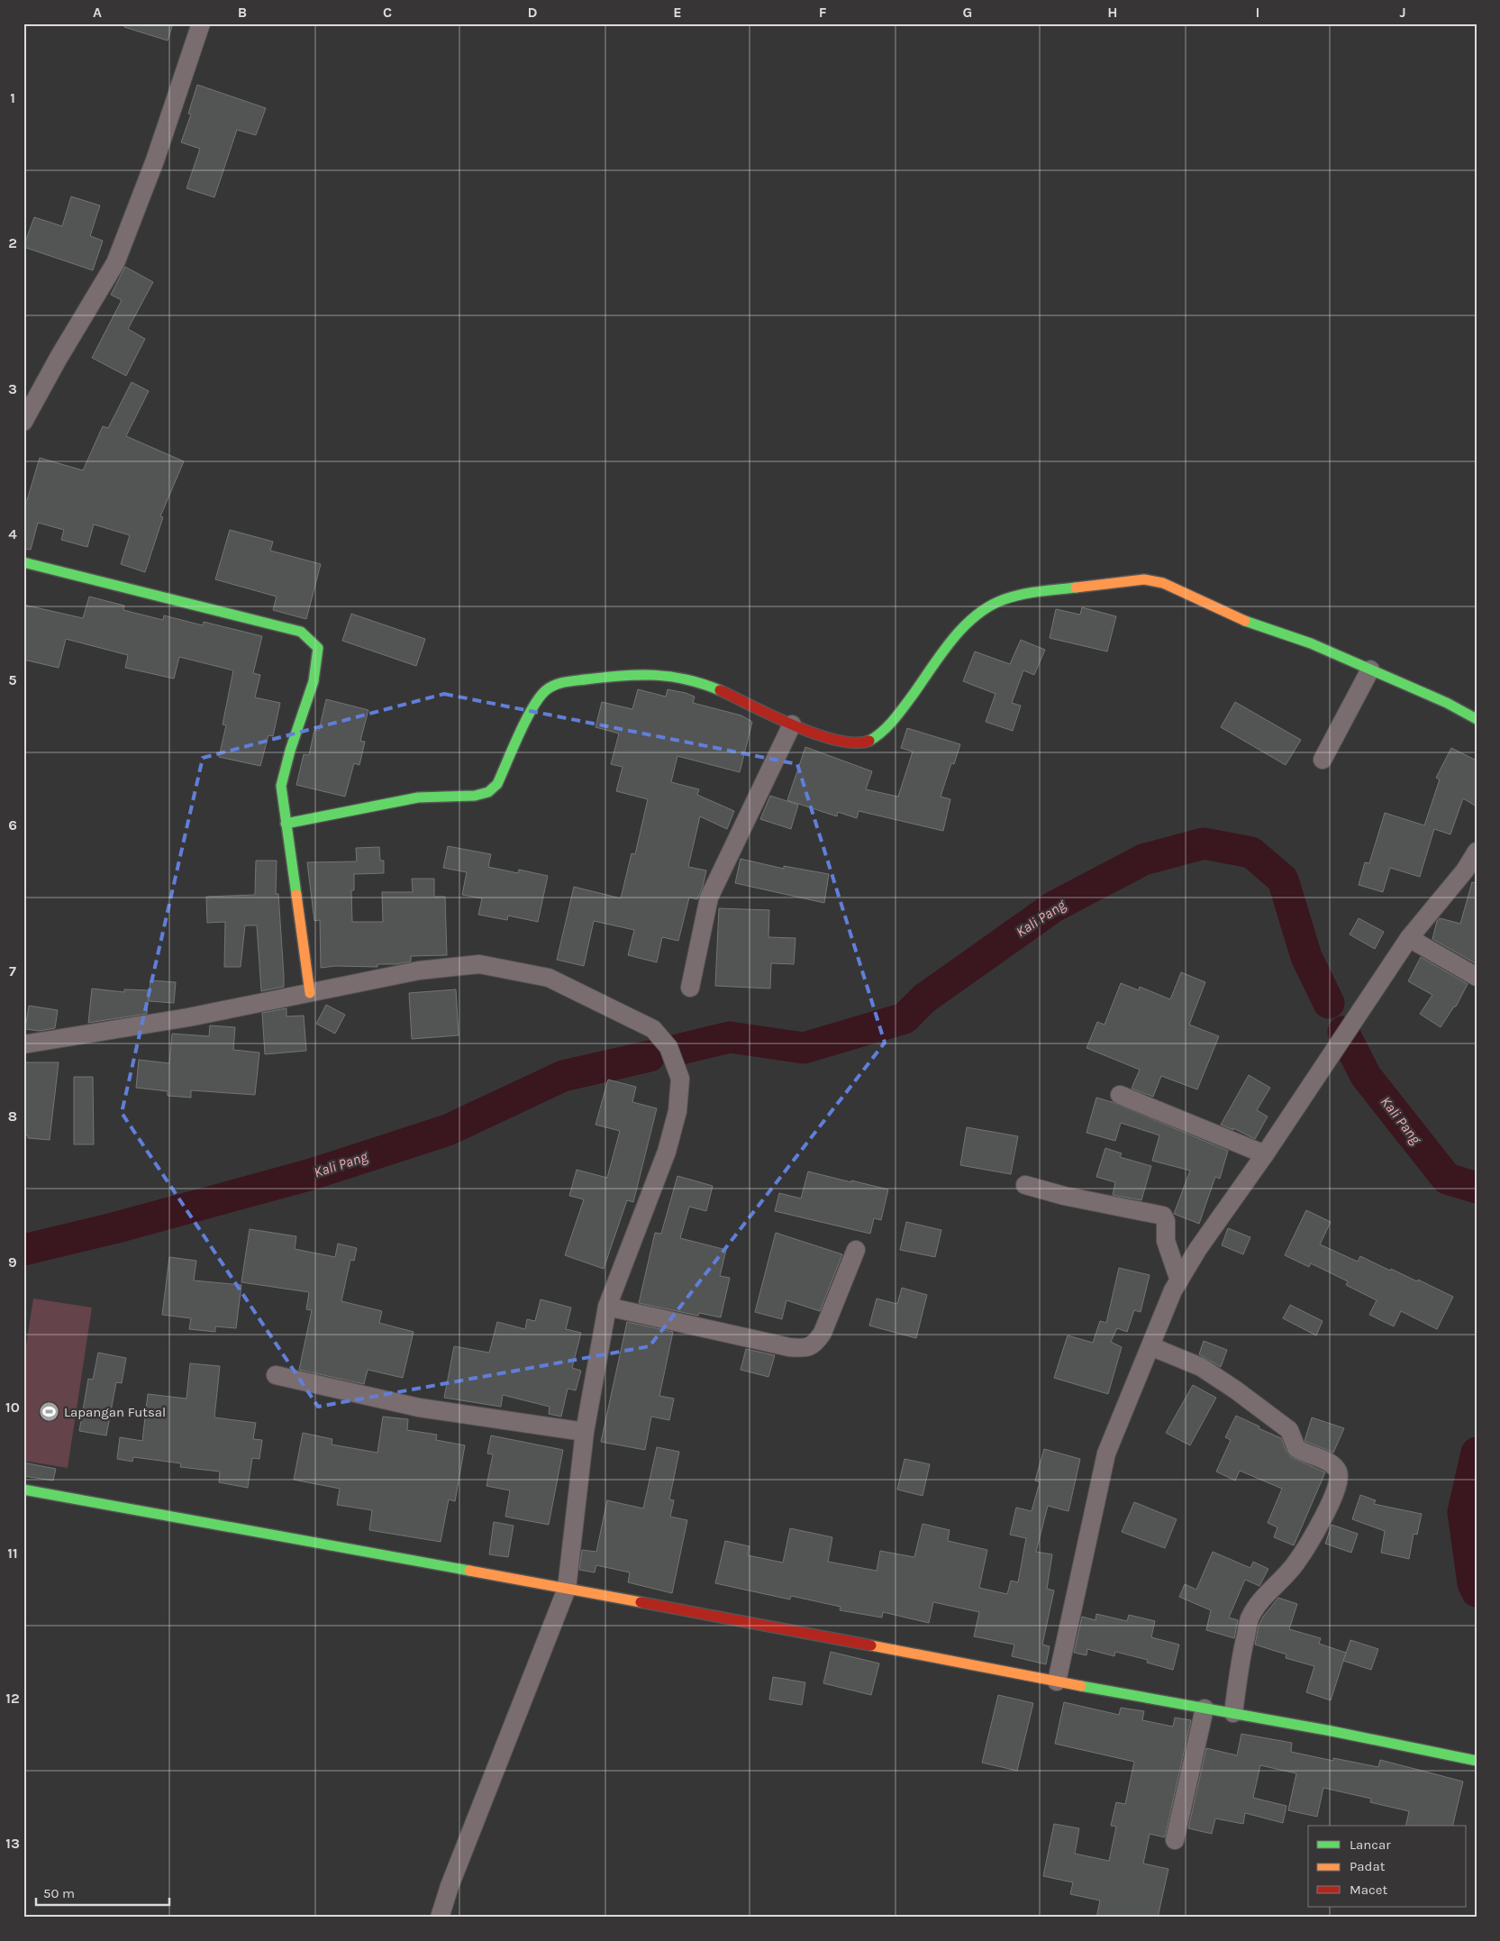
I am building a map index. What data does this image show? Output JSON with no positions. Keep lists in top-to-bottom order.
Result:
{
  "water": ["Kali Pang"],
  "places": {
    "sports": ["Lapangan Futsal"]
  },
  "legend": ["Lancar", "Padat", "Macet"],
  "scale_bar": "50 m",
  "grid": {
    "columns": [
      "A",
      "B",
      "C",
      "D",
      "E",
      "F",
      "G",
      "H",
      "I",
      "J"
    ],
    "rows": [
      "1",
      "2",
      "3",
      "4",
      "5",
      "6",
      "7",
      "8",
      "9",
      "10",
      "11",
      "12",
      "13"
    ]
  }
}
